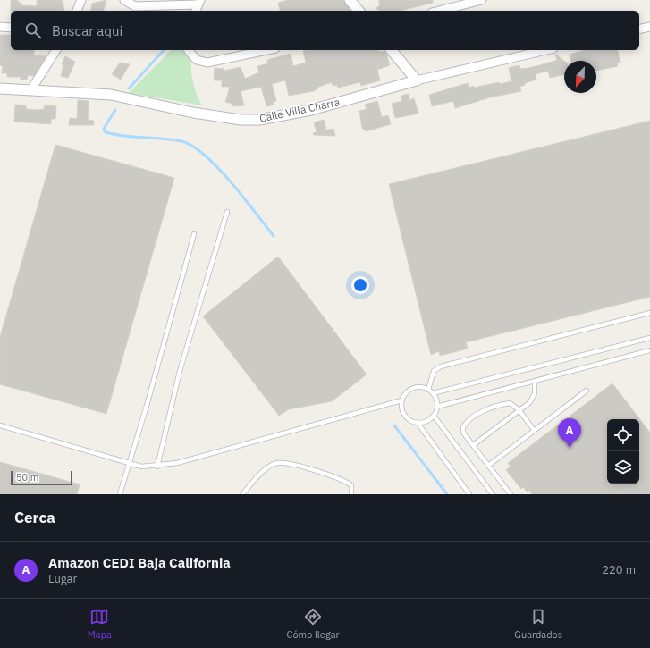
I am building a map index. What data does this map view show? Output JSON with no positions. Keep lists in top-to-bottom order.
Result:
{
  "streets": {
    "street": ["Calle Villa Charra"]
  },
  "scale_bar": "50 m",
  "north": "bottom left",
  "page": {
    "search": "Buscar aquí",
    "pins": "A",
    "scale": "50 m",
    "heading": "Cerca",
    "list": [
      {
        "mark": "A",
        "name": "Amazon CEDI Baja California",
        "note": "Lugar",
        "value": "220 m"
      }
    ],
    "nav": ["Mapa", "Cómo llegar", "Guardados"]
  }
}
